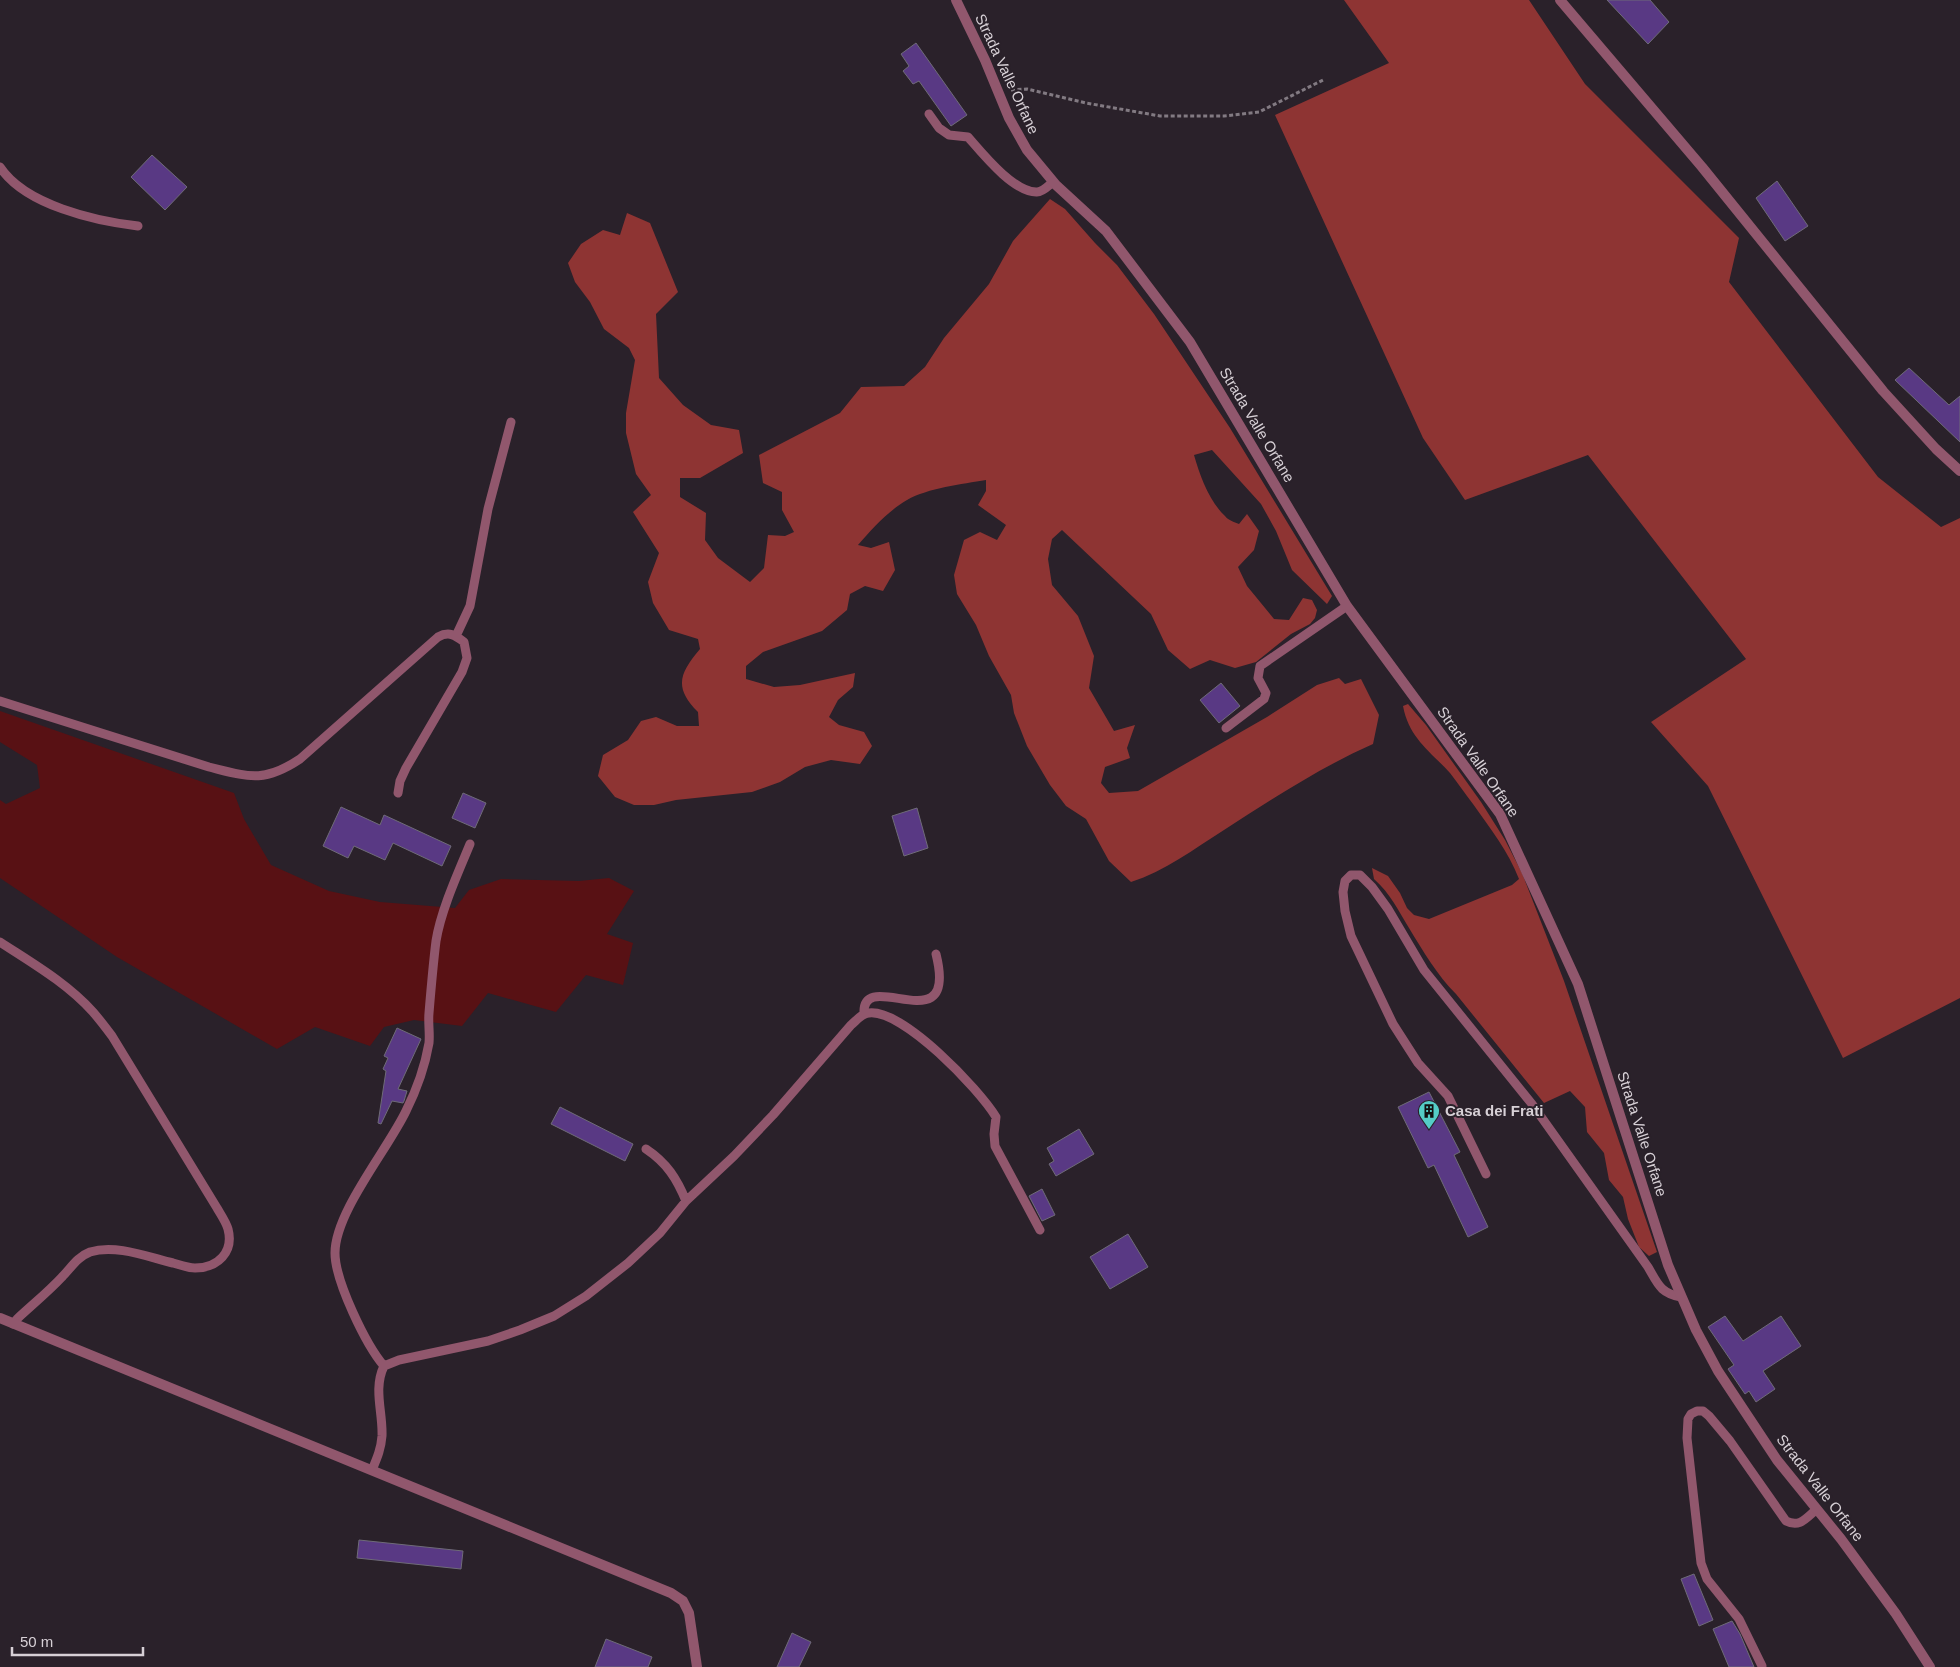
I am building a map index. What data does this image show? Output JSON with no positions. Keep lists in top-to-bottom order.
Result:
{
  "streets": {
    "street": ["Strada Valle Orfane"]
  },
  "places": {
    "building": ["Casa dei Frati"]
  },
  "scale_bar": "50 m"
}
